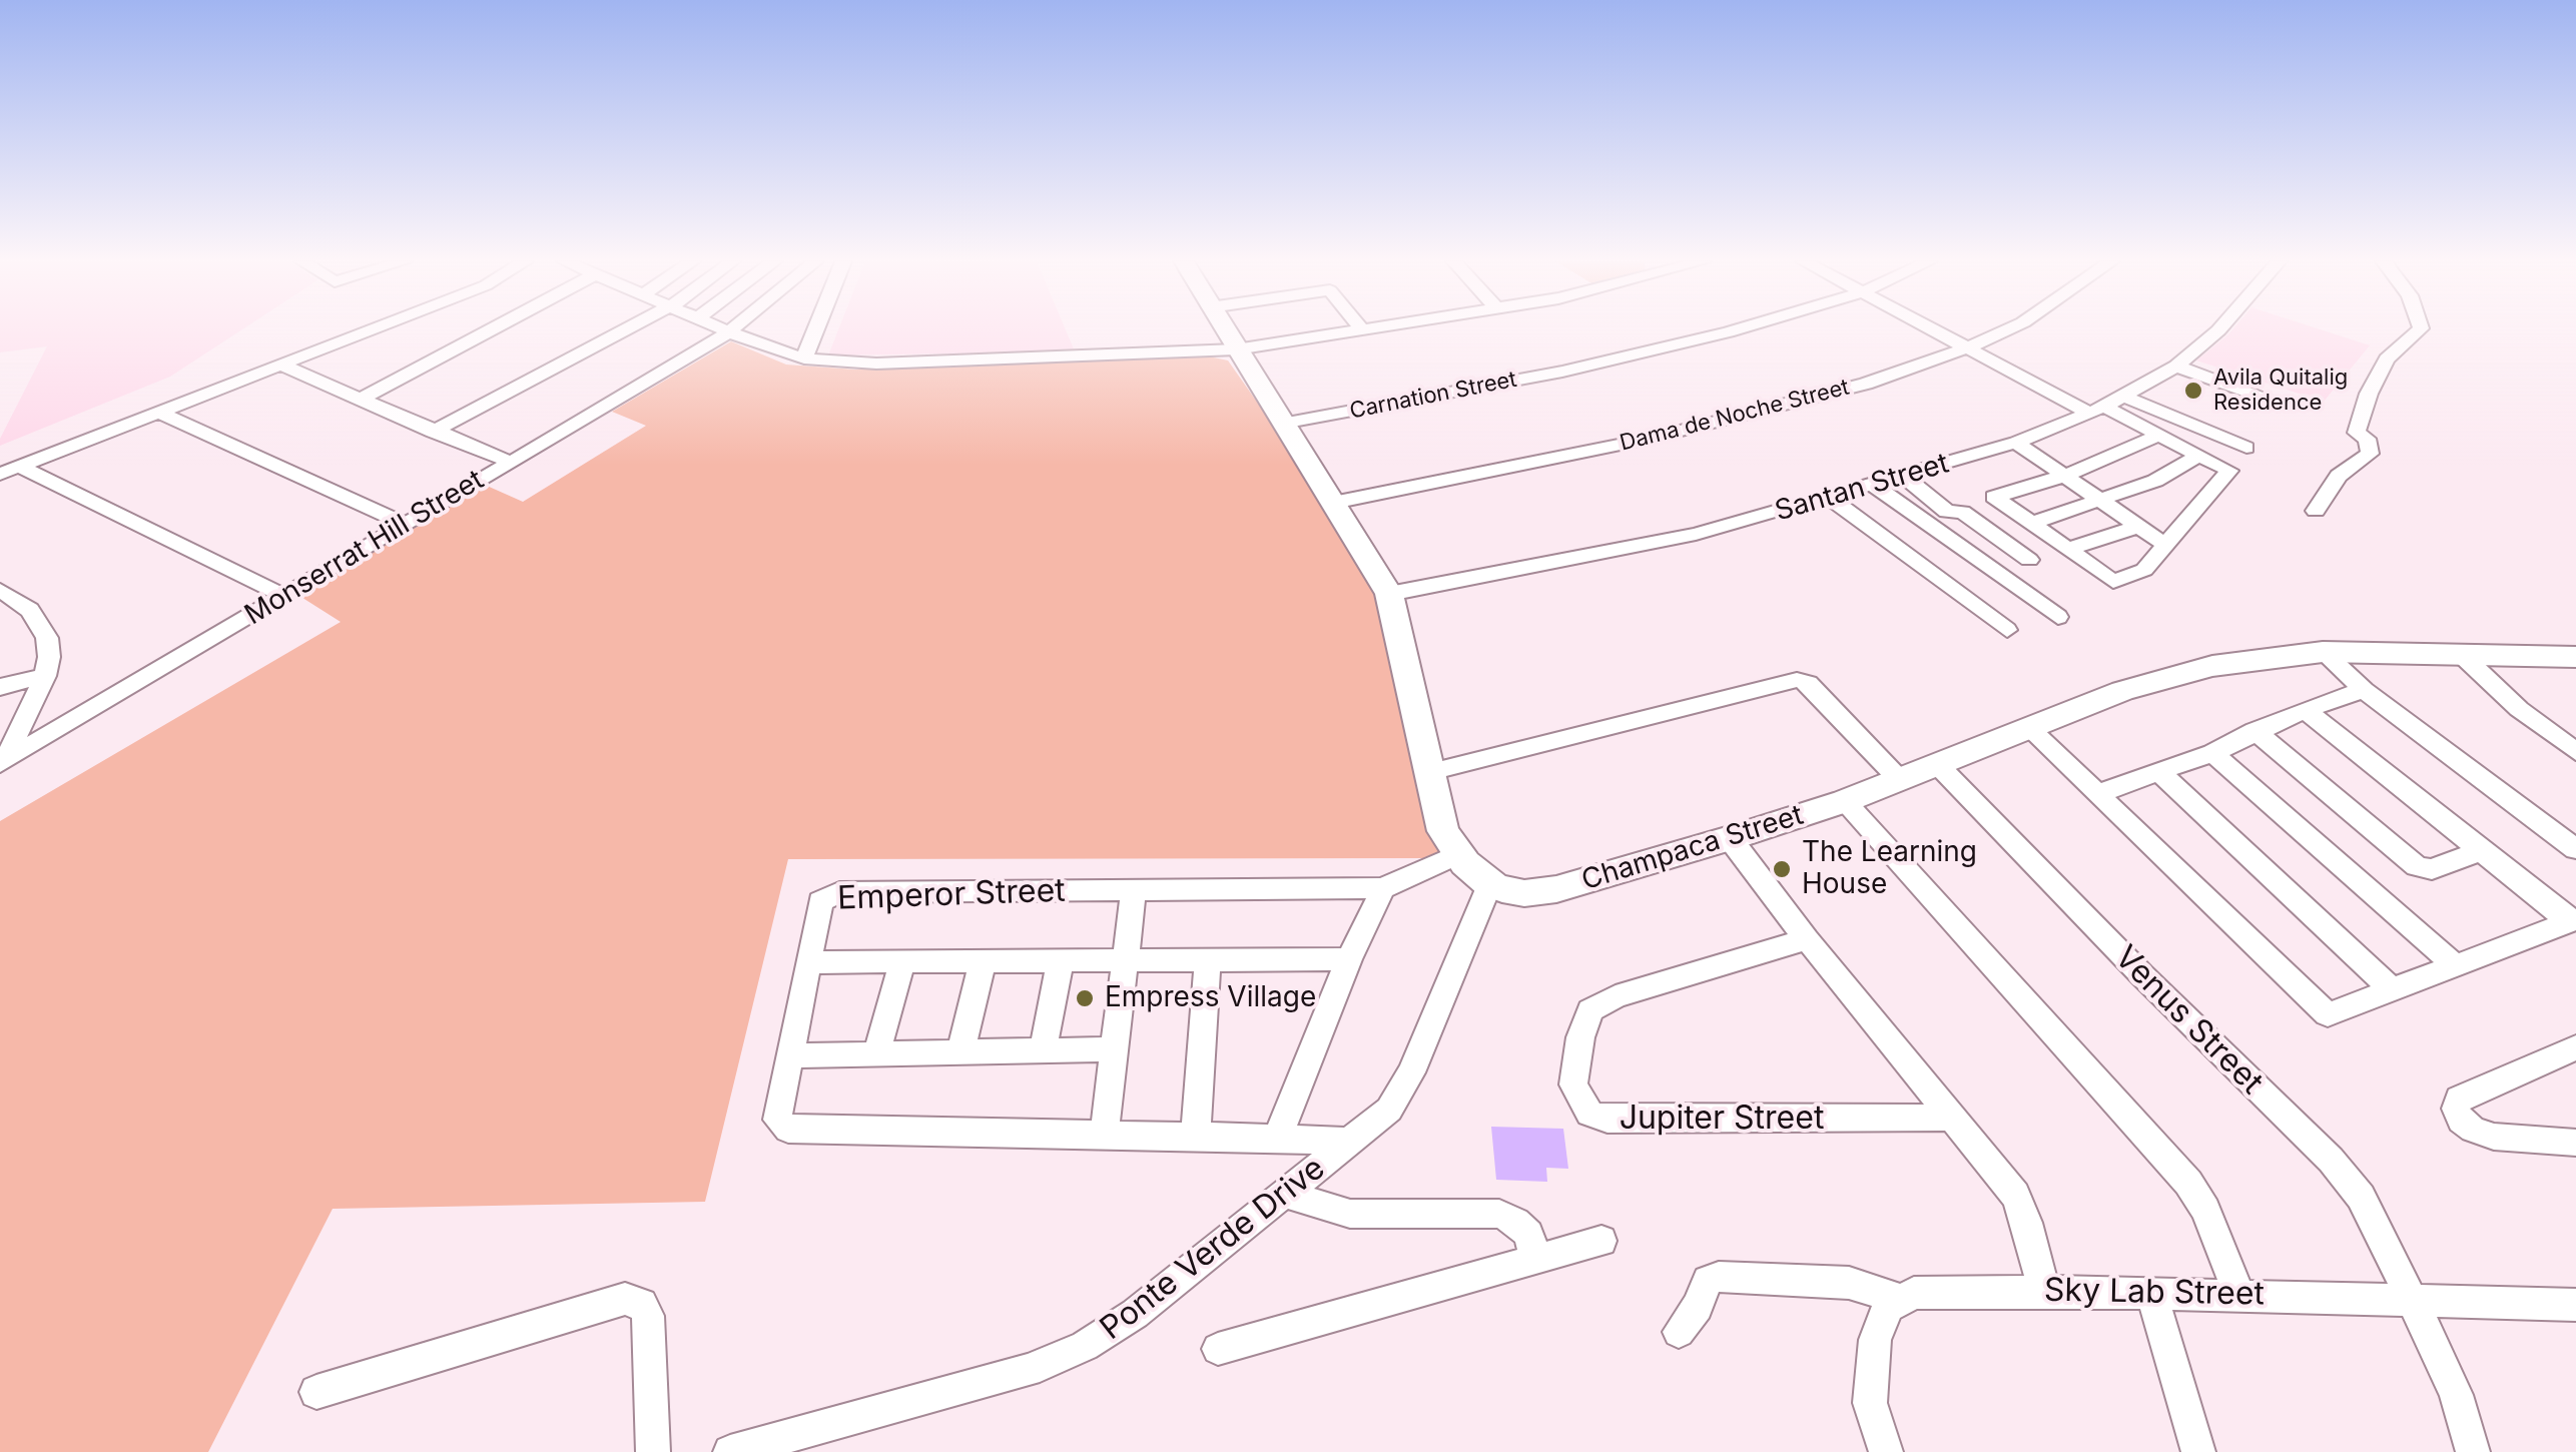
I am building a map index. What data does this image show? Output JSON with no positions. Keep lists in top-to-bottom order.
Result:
{
  "streets": {
    "street": [
      "Carnation Street",
      "Dama de Noche Street",
      "Santan Street",
      "Monserrat Hill Street",
      "Champaca Street",
      "Emperor Street",
      "Venus Street",
      "Jupiter Street",
      "Ponte Verde Drive",
      "Sky Lab Street"
    ]
  },
  "crossings": [
    ["Champaca Street", "Venus Street"],
    ["Champaca Street", "Ponte Verde Drive"],
    ["Emperor Street", "Ponte Verde Drive"],
    ["Venus Street", "Sky Lab Street"]
  ],
  "places": ["Avila Quitalig Residence", "The Learning House", "Empress Village"]
}
